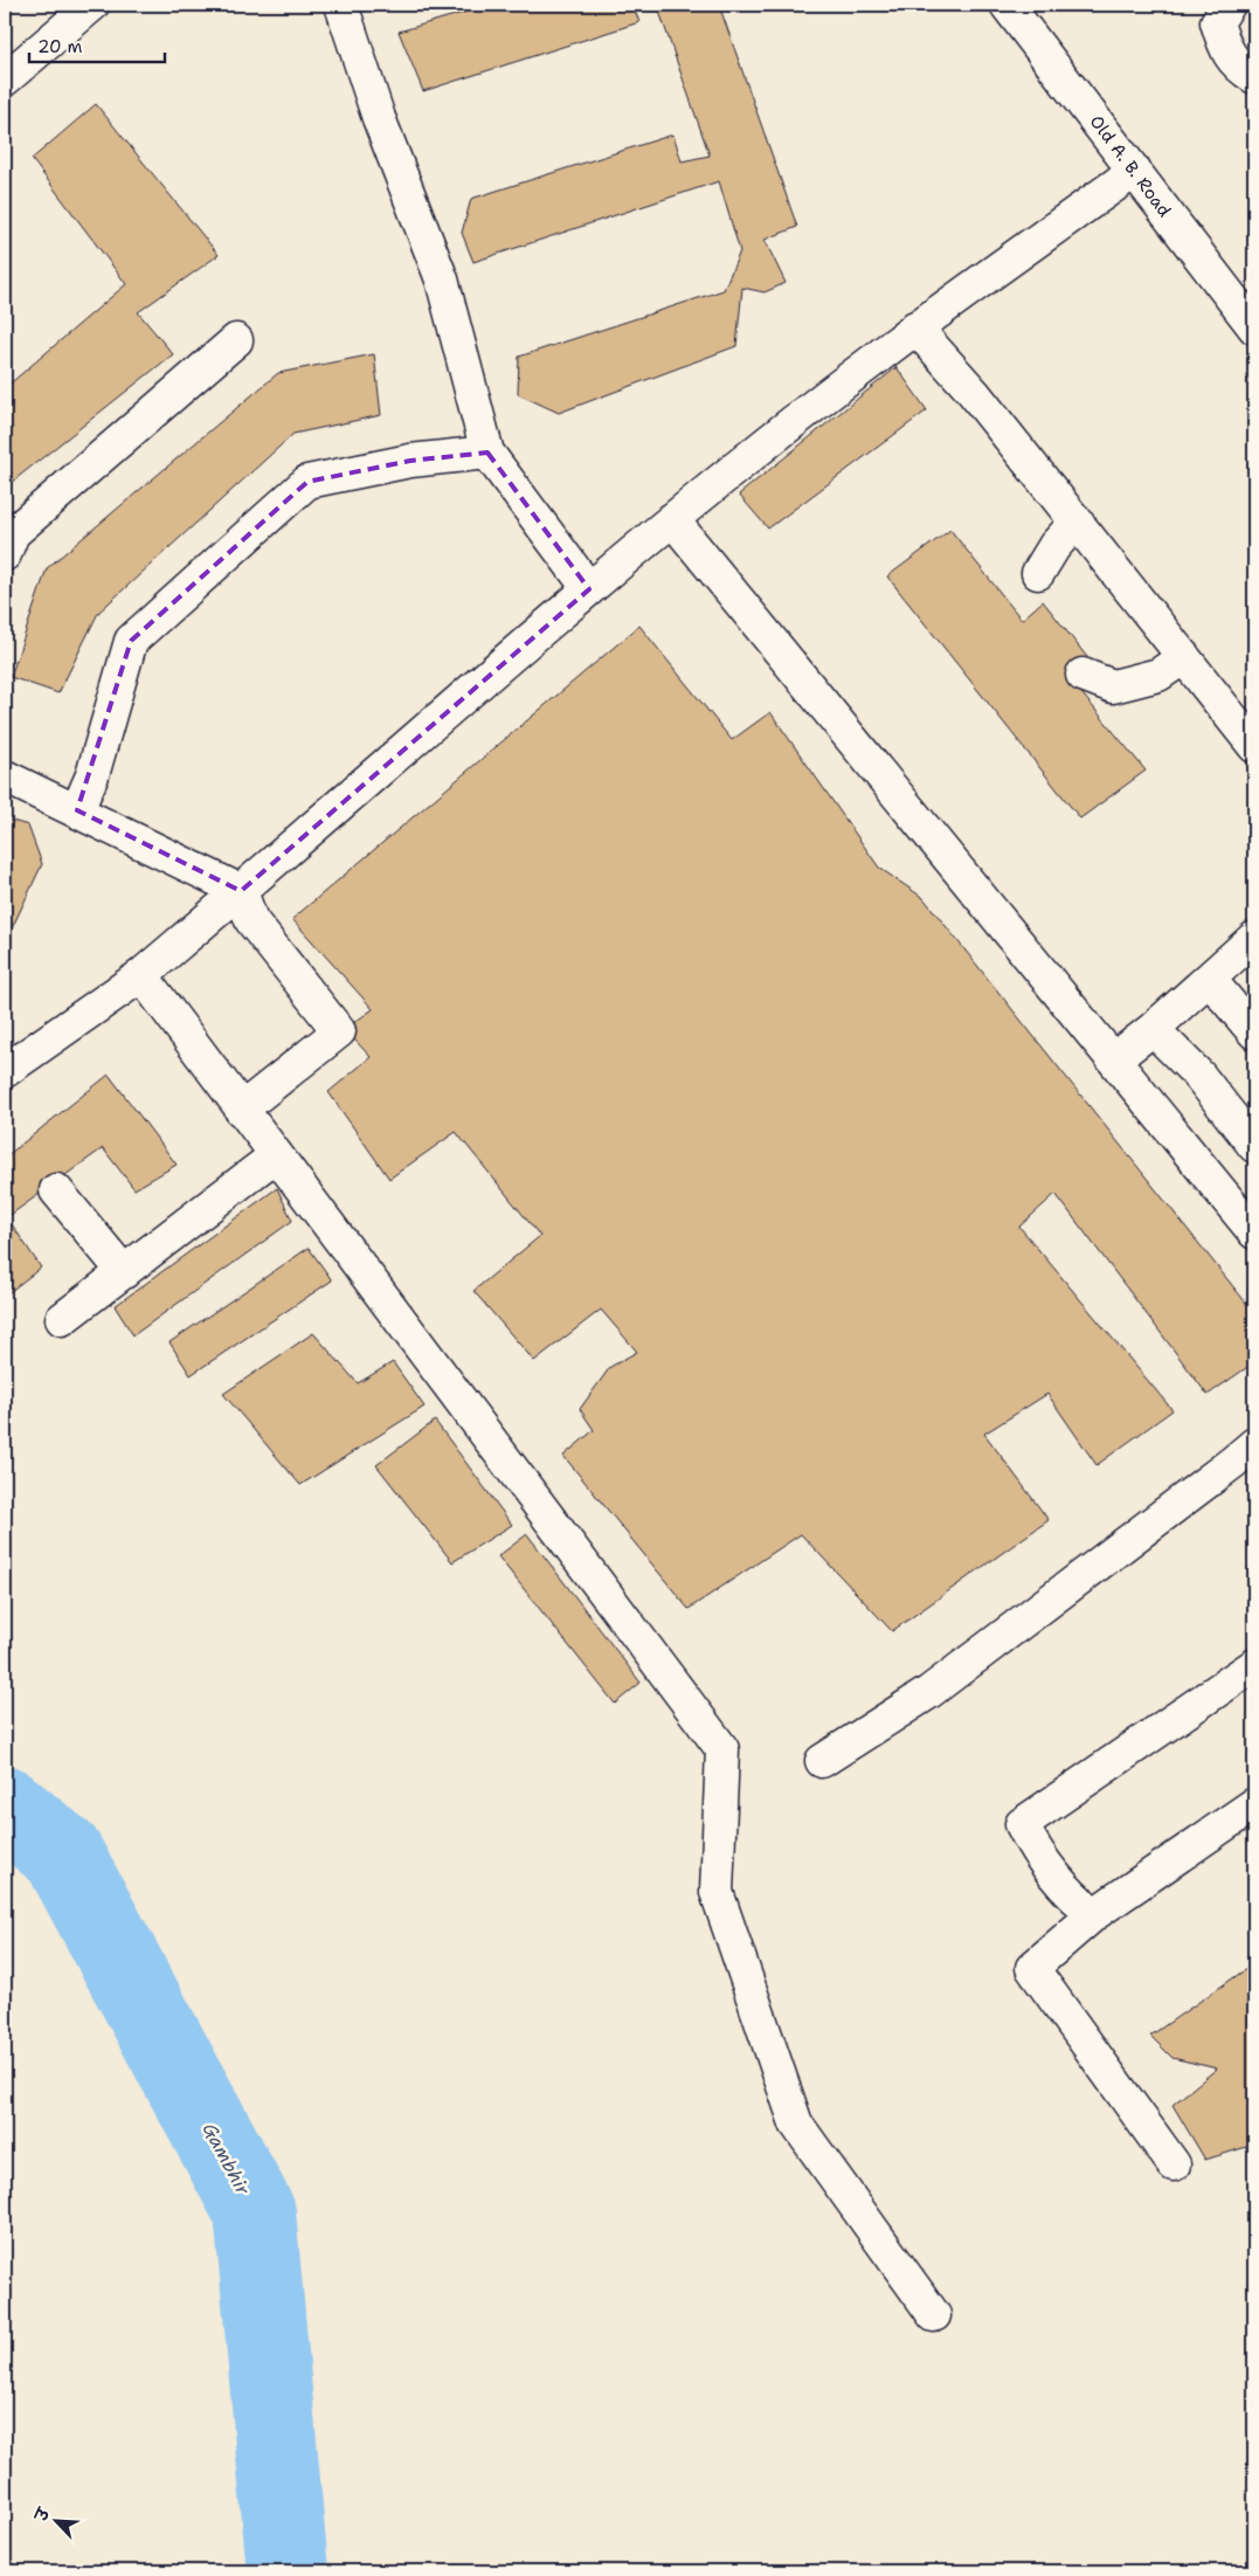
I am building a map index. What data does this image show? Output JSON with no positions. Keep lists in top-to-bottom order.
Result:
{
  "streets": {
    "street": ["Old A. B. Road"]
  },
  "water": ["Gambhir"],
  "scale_bar": "20 m",
  "north": "top left"
}
